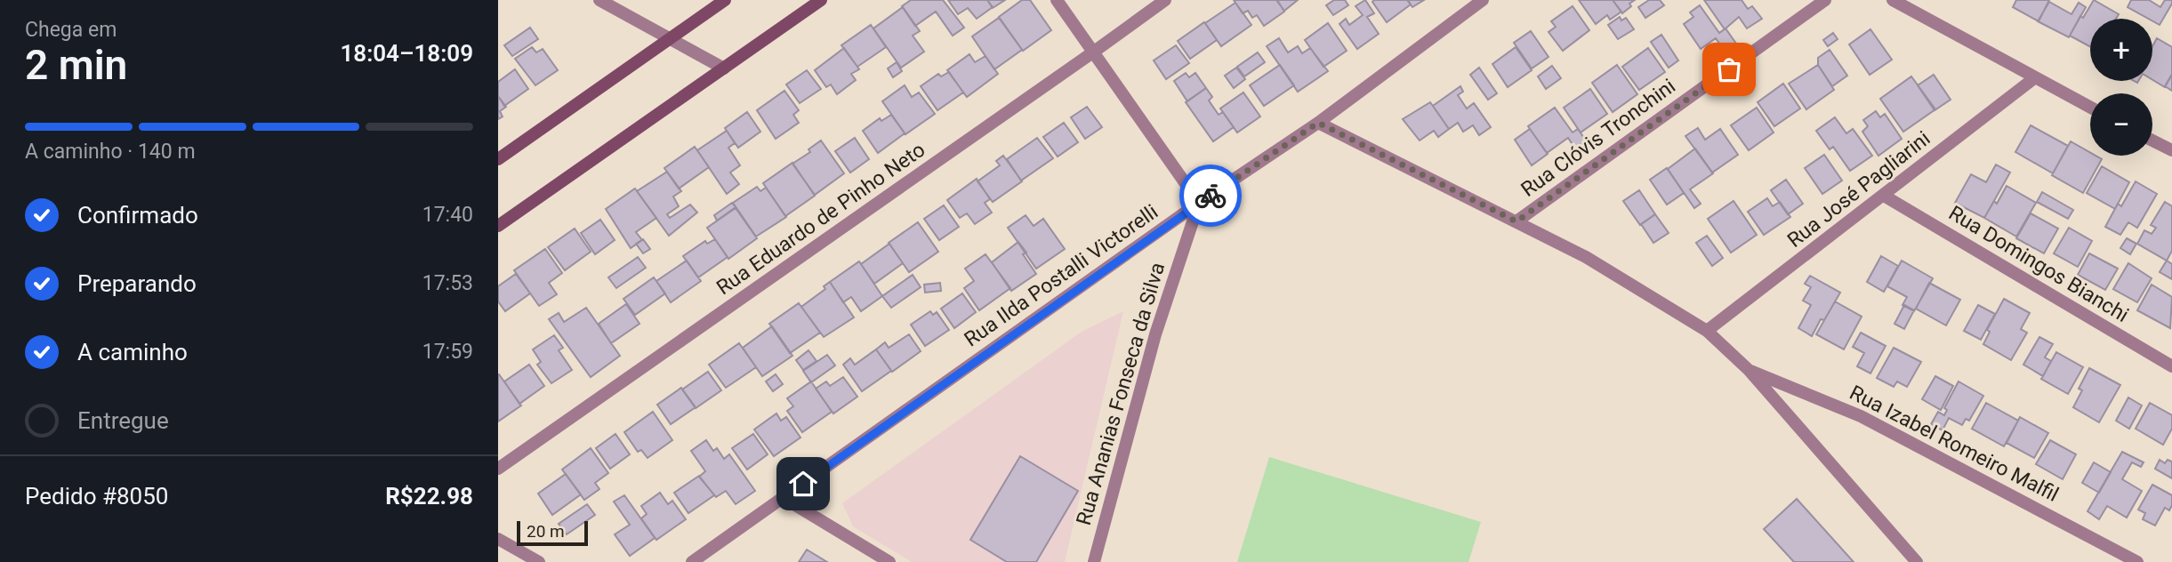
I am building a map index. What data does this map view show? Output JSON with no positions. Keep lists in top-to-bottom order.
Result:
{
  "streets": {
    "street": [
      "Rua Clóvis Tronchini",
      "Rua José Pagliarini",
      "Rua Eduardo de Pinho Neto",
      "Rua Domingos Bianchi",
      "Rua Ilda Postalli Victorelli",
      "Rua Ananias Fonseca da Silva",
      "Rua Izabel Romeiro Malfil"
    ]
  },
  "crossings": [
    ["Rua José Pagliarini", "Rua Domingos Bianchi"],
    ["Rua Ilda Postalli Victorelli", "Rua Ananias Fonseca da Silva"]
  ],
  "scale_bar": "20 m",
  "page": {
    "heading": ["2 min", "Chega em", "18:04–18:09"],
    "panel": ["Pedido #8050", "R$22.98"],
    "map_buttons": ["+", "−"],
    "bar": "A caminho · 140 m",
    "list": [
      ["Confirmado", "17:40"],
      ["Preparando", "17:53"],
      ["A caminho", "17:59"],
      "Entregue"
    ],
    "scale": "20 m"
  }
}
